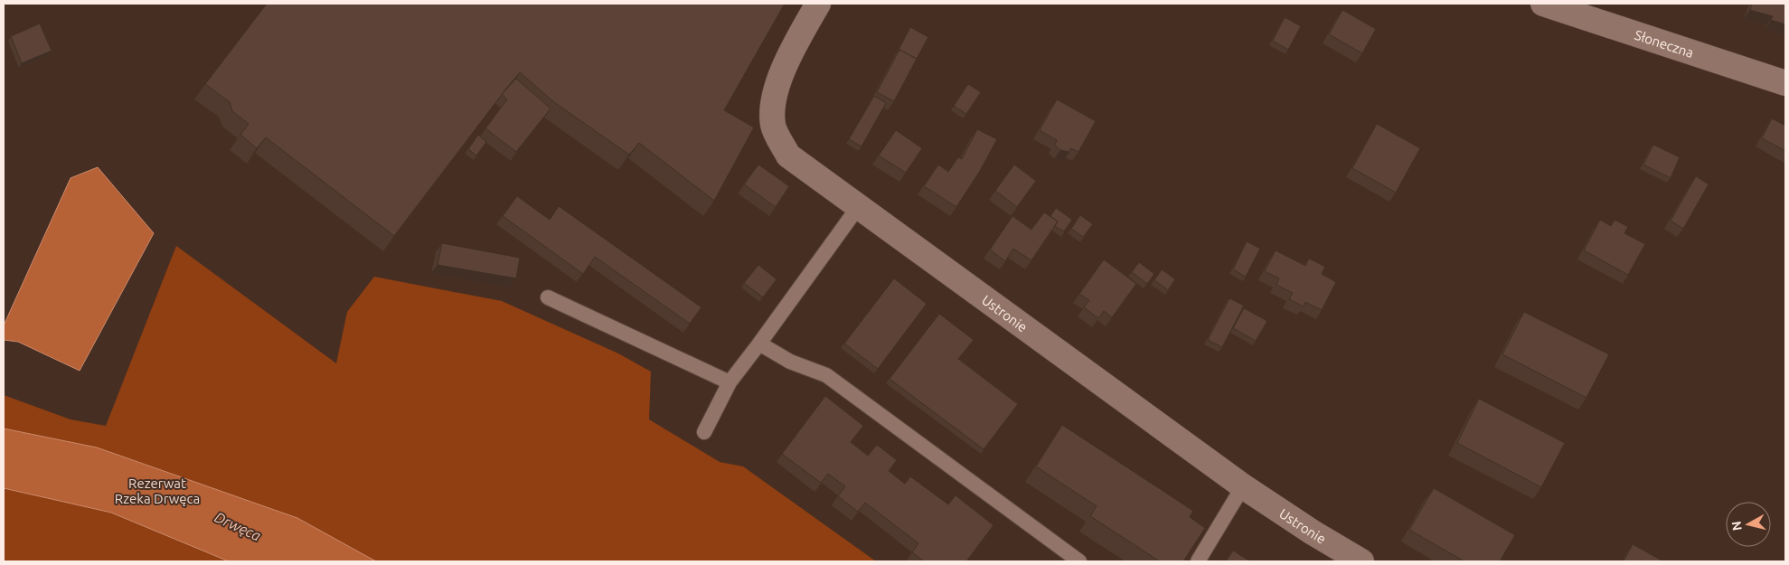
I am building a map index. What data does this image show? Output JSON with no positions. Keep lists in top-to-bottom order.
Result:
{
  "streets": {
    "street": ["Słoneczna", "Ustronie"]
  },
  "water": ["Drwęca"],
  "parks": ["Rezerwat Rzeka Drwęca"],
  "north": "left"
}
